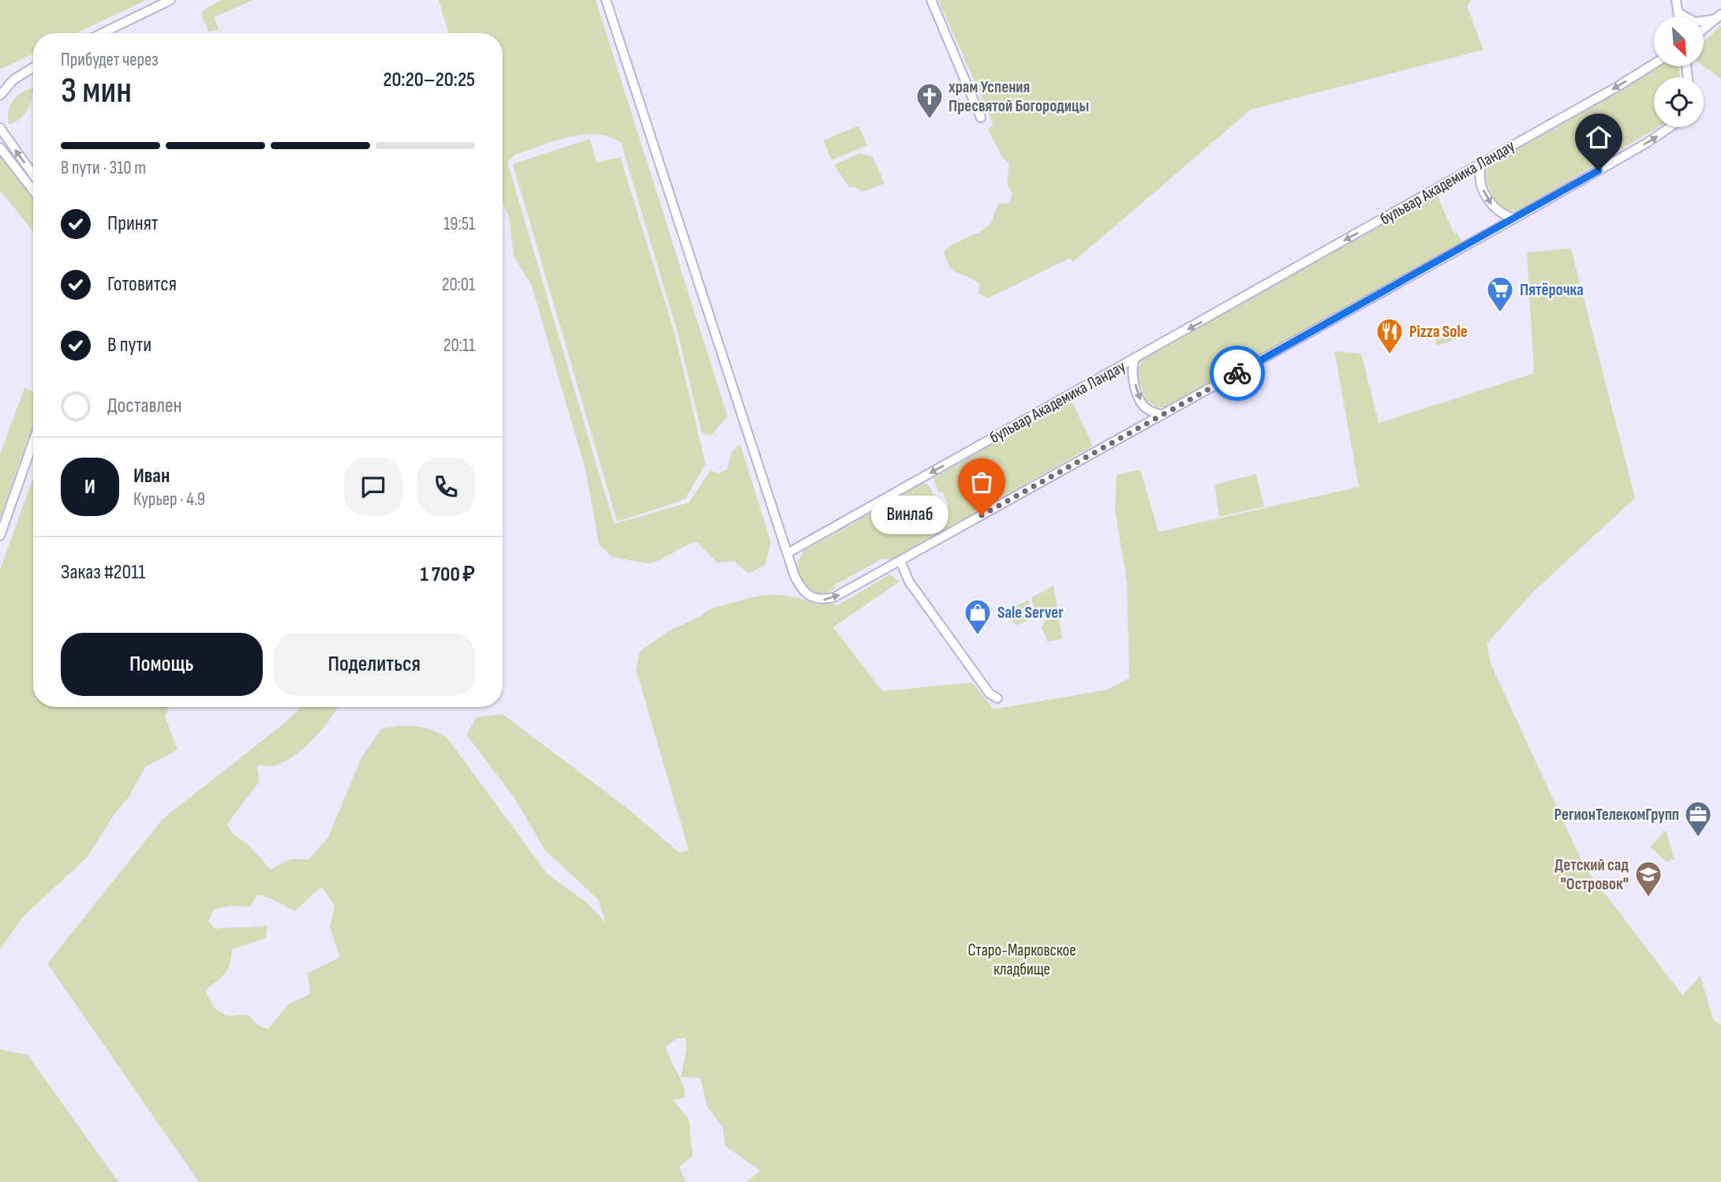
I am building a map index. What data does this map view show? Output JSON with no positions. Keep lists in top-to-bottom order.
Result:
{
  "streets": {
    "street": ["бульвар Академика Ландау"]
  },
  "parks": ["Старо-Марковское кладбище"],
  "places": {
    "church": ["храм Успения Пресвятой Богородицы"],
    "supermarket": ["Пятёрочка"],
    "restaurant": ["Pizza Sole"],
    "other": ["Винлаб"],
    "shop": ["Sale Server"],
    "office": ["РегионТелекомГрупп"],
    "school or university": ["Детский сад \"Островок\""]
  },
  "north": "bottom right",
  "page": {
    "heading": ["3 мин", "Прибудет через", "20:20–20:25"],
    "panel": [
      "Иван",
      "Курьер · 4.9",
      "Заказ #2011",
      "1 700 ₽"
    ],
    "bar": "В пути · 310 m",
    "list": [
      ["Принят", "19:51"],
      ["Готовится", "20:01"],
      ["В пути", "20:11"],
      "Доставлен"
    ],
    "round": "И",
    "bubble": "Винлаб",
    "buttons": ["Помощь", "Поделиться"]
  }
}
